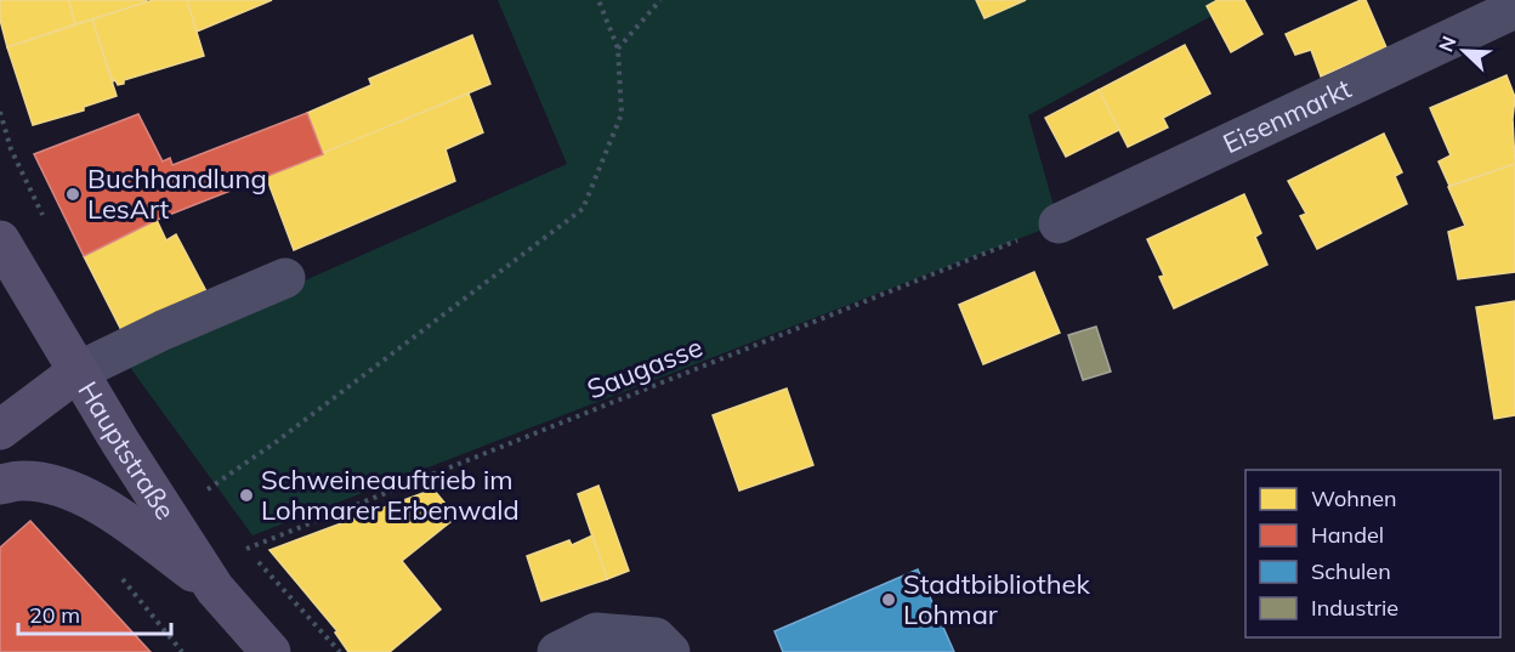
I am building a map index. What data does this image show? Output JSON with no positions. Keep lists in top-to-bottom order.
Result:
{
  "streets": {
    "main road": ["Hauptstraße"],
    "lane": ["Eisenmarkt"],
    "path": ["Saugasse"]
  },
  "crossings": [
    ["Eisenmarkt", "Saugasse"]
  ],
  "places": ["Buchhandlung LesArt", "Schweineauftrieb im Lohmarer Erbenwald", "Stadtbibliothek Lohmar"],
  "legend": [
    "Wohnen",
    "Handel",
    "Schulen",
    "Industrie"
  ],
  "scale_bar": "20 m",
  "north": "top left"
}
